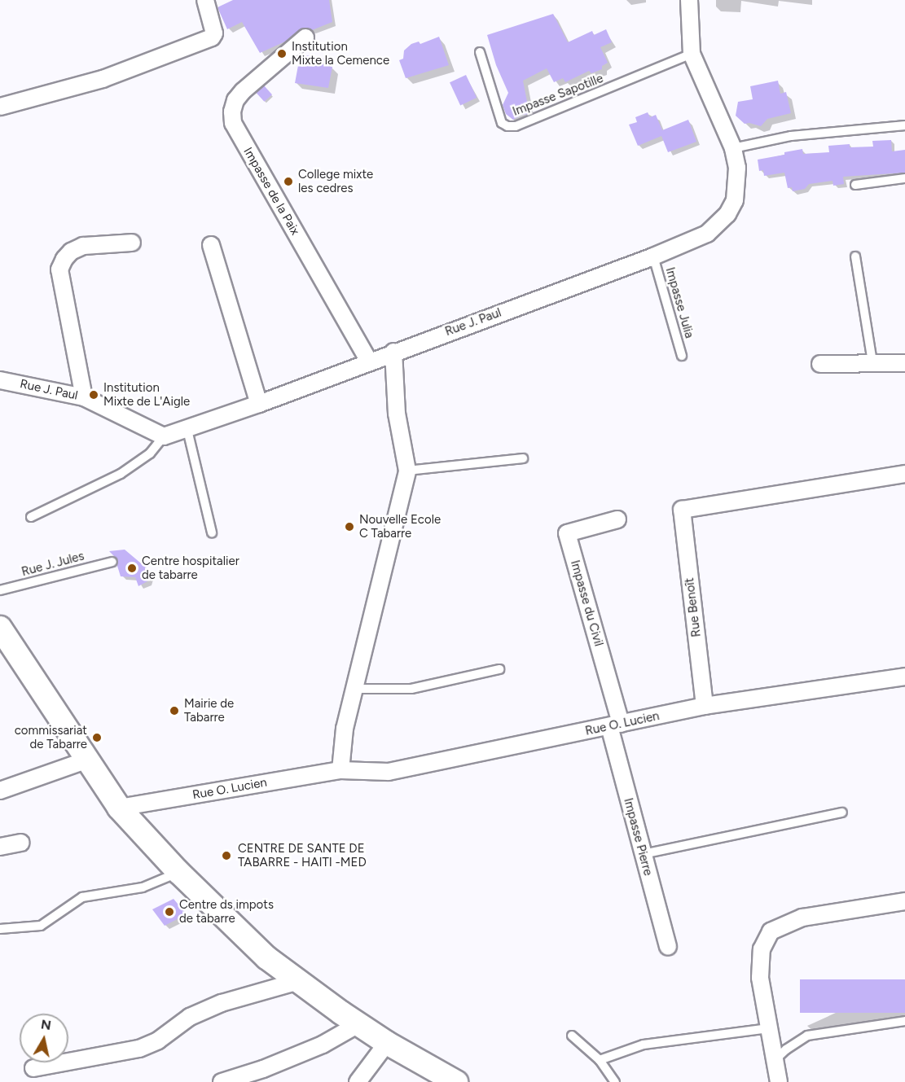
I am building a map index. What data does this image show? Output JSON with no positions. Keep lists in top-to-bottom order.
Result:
{
  "streets": {
    "street": [
      "Impasse de la Paix",
      "Rue J. Paul",
      "Impasse du Civil",
      "Rue Benoît",
      "Rue O. Lucien",
      "Impasse Pierre"
    ],
    "lane": ["Impasse Sapotille", "Impasse Julia", "Rue J. Jules"]
  },
  "crossings": [
    ["Impasse Sapotille", "Rue J. Paul"],
    ["Impasse de la Paix", "Rue J. Paul"],
    ["Impasse Julia", "Rue J. Paul"],
    ["Impasse du Civil", "Rue O. Lucien"],
    ["Impasse du Civil", "Impasse Pierre"],
    ["Rue Benoît", "Rue O. Lucien"],
    ["Rue O. Lucien", "Impasse Pierre"]
  ],
  "places": [
    "Institution Mixte la Cemence",
    "College mixte les cedres",
    "Institution Mixte de L'Aigle",
    "Nouvelle Ecole C Tabarre",
    "Centre hospitalier de tabarre",
    "Mairie de Tabarre",
    "commissariat de Tabarre",
    "CENTRE DE SANTE DE TABARRE - HAITI -MED",
    "Centre ds impots de tabarre"
  ],
  "north": "top"
}
